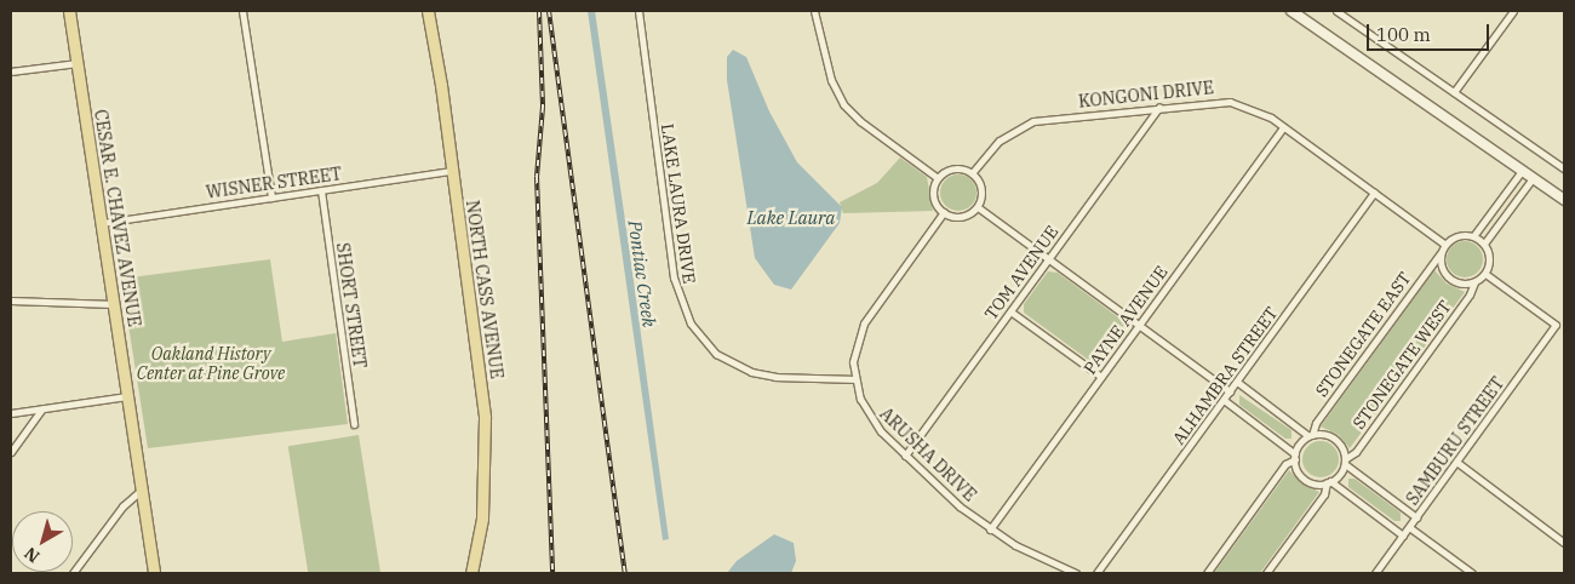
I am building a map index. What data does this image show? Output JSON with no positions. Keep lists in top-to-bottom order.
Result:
{
  "streets": {
    "main road": ["CESAR E. CHAVEZ AVENUE", "NORTH CASS AVENUE"],
    "street": [
      "KONGONI DRIVE",
      "WISNER STREET",
      "LAKE LAURA DRIVE",
      "TOM AVENUE",
      "SHORT STREET",
      "PAYNE AVENUE",
      "STONEGATE EAST",
      "STONEGATE WEST",
      "ALHAMBRA STREET",
      "SAMBURU STREET",
      "ARUSHA DRIVE"
    ]
  },
  "crossings": [
    ["KONGONI DRIVE", "TOM AVENUE"],
    ["KONGONI DRIVE", "PAYNE AVENUE"],
    ["KONGONI DRIVE", "STONEGATE EAST"],
    ["KONGONI DRIVE", "STONEGATE WEST"],
    ["KONGONI DRIVE", "ALHAMBRA STREET"],
    ["KONGONI DRIVE", "SAMBURU STREET"],
    ["KONGONI DRIVE", "ARUSHA DRIVE"],
    ["WISNER STREET", "CESAR E. CHAVEZ AVENUE"],
    ["WISNER STREET", "NORTH CASS AVENUE"],
    ["WISNER STREET", "SHORT STREET"],
    ["LAKE LAURA DRIVE", "ARUSHA DRIVE"],
    ["TOM AVENUE", "ARUSHA DRIVE"],
    ["PAYNE AVENUE", "ARUSHA DRIVE"],
    ["STONEGATE EAST", "STONEGATE WEST"],
    ["STONEGATE EAST", "SAMBURU STREET"],
    ["STONEGATE WEST", "SAMBURU STREET"]
  ],
  "water": ["Lake Laura", "Pontiac Creek"],
  "parks": ["Oakland History Center at Pine Grove"],
  "scale_bar": "100 m",
  "north": "bottom left"
}
